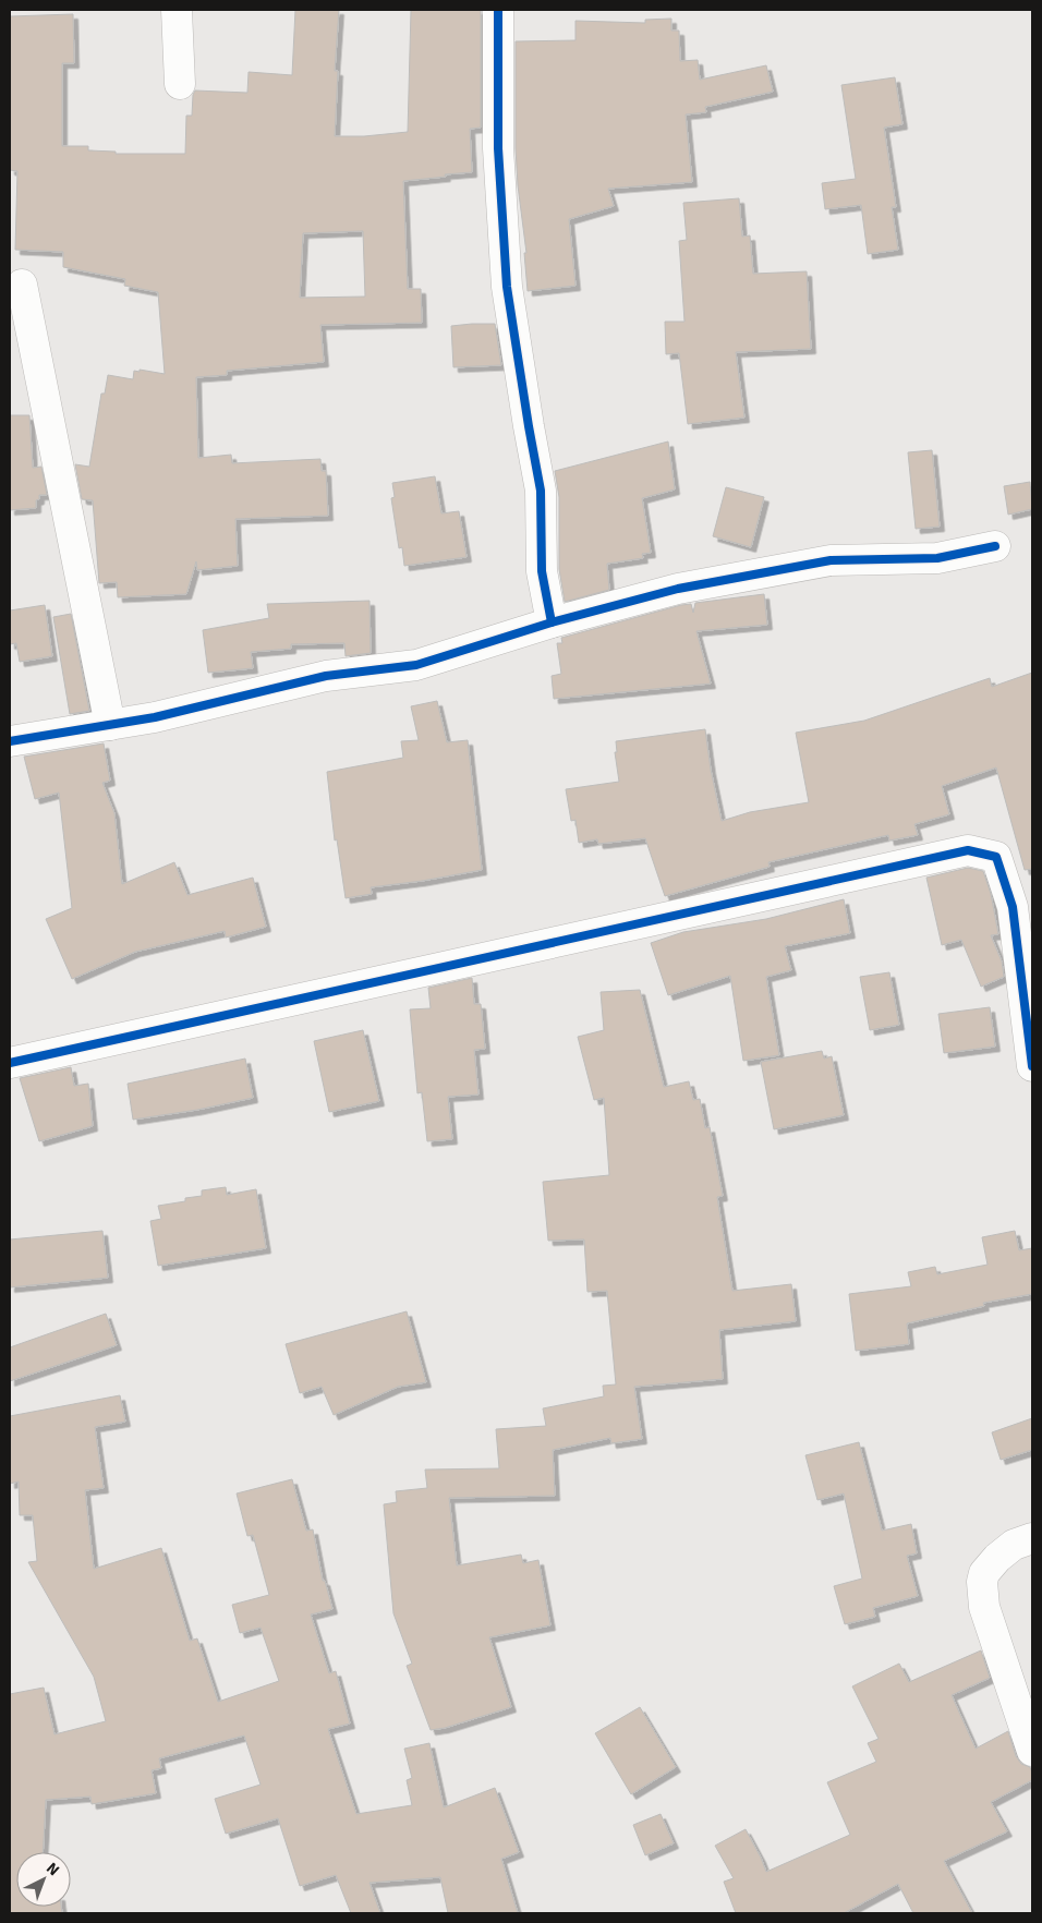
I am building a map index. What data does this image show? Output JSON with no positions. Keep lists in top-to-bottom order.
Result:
{
  "north": "top right"
}
